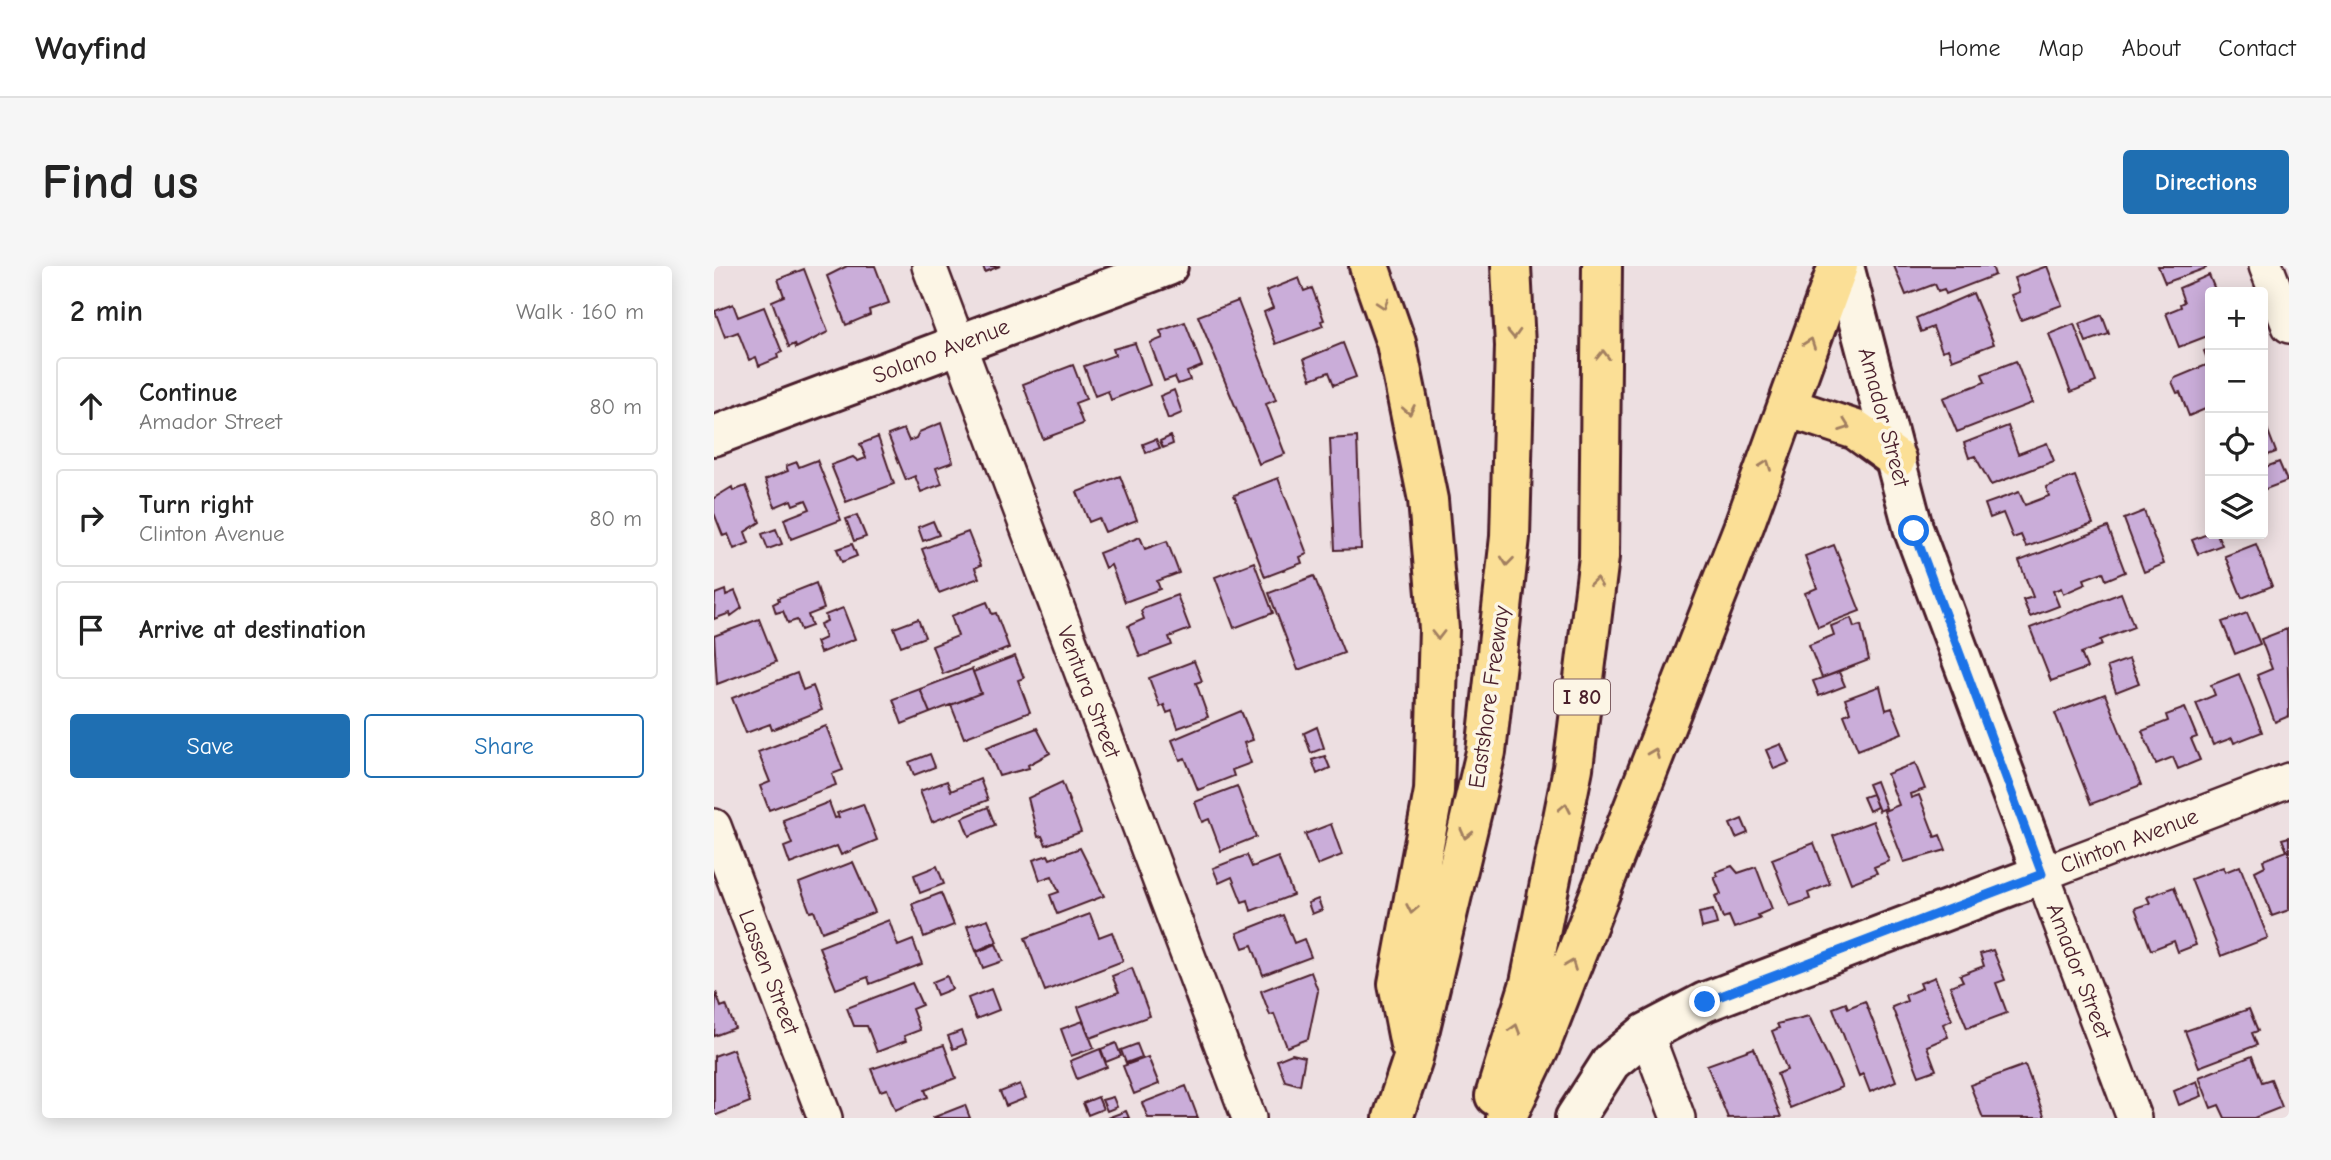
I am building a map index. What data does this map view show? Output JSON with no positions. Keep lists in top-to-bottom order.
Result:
{
  "streets": {
    "highway": ["Eastshore Freeway", "I 80"],
    "street": [
      "Solano Avenue",
      "Amador Street",
      "Ventura Street",
      "Clinton Avenue",
      "Lassen Street"
    ]
  },
  "crossings": [
    ["Solano Avenue", "Ventura Street"],
    ["Amador Street", "Clinton Avenue"]
  ],
  "page": {
    "header": "Wayfind",
    "nav": [
      "Home",
      "Map",
      "About",
      "Contact"
    ],
    "buttons": [
      "Directions",
      ["Save", "Share"]
    ],
    "title": "Find us",
    "heading": ["2 min", "Walk · 160 m"],
    "map_buttons": ["+", "−"],
    "list": [
      ["Continue", "Amador Street", "80 m"],
      ["Turn right", "Clinton Avenue", "80 m"],
      "Arrive at destination"
    ]
  }
}
